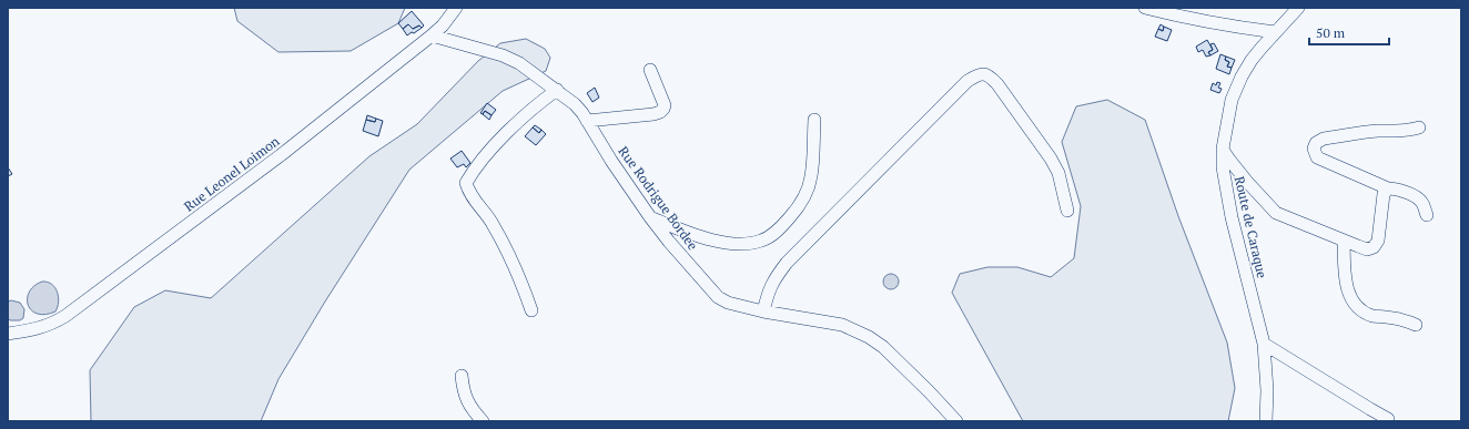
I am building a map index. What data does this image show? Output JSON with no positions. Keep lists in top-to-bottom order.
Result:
{
  "streets": {
    "street": ["Rue Leonel Loimon", "Rue Rodrigue Bordee", "Route de Caraque"]
  },
  "crossings": [
    ["Rue Leonel Loimon", "Rue Rodrigue Bordee"]
  ],
  "scale_bar": "50 m"
}
